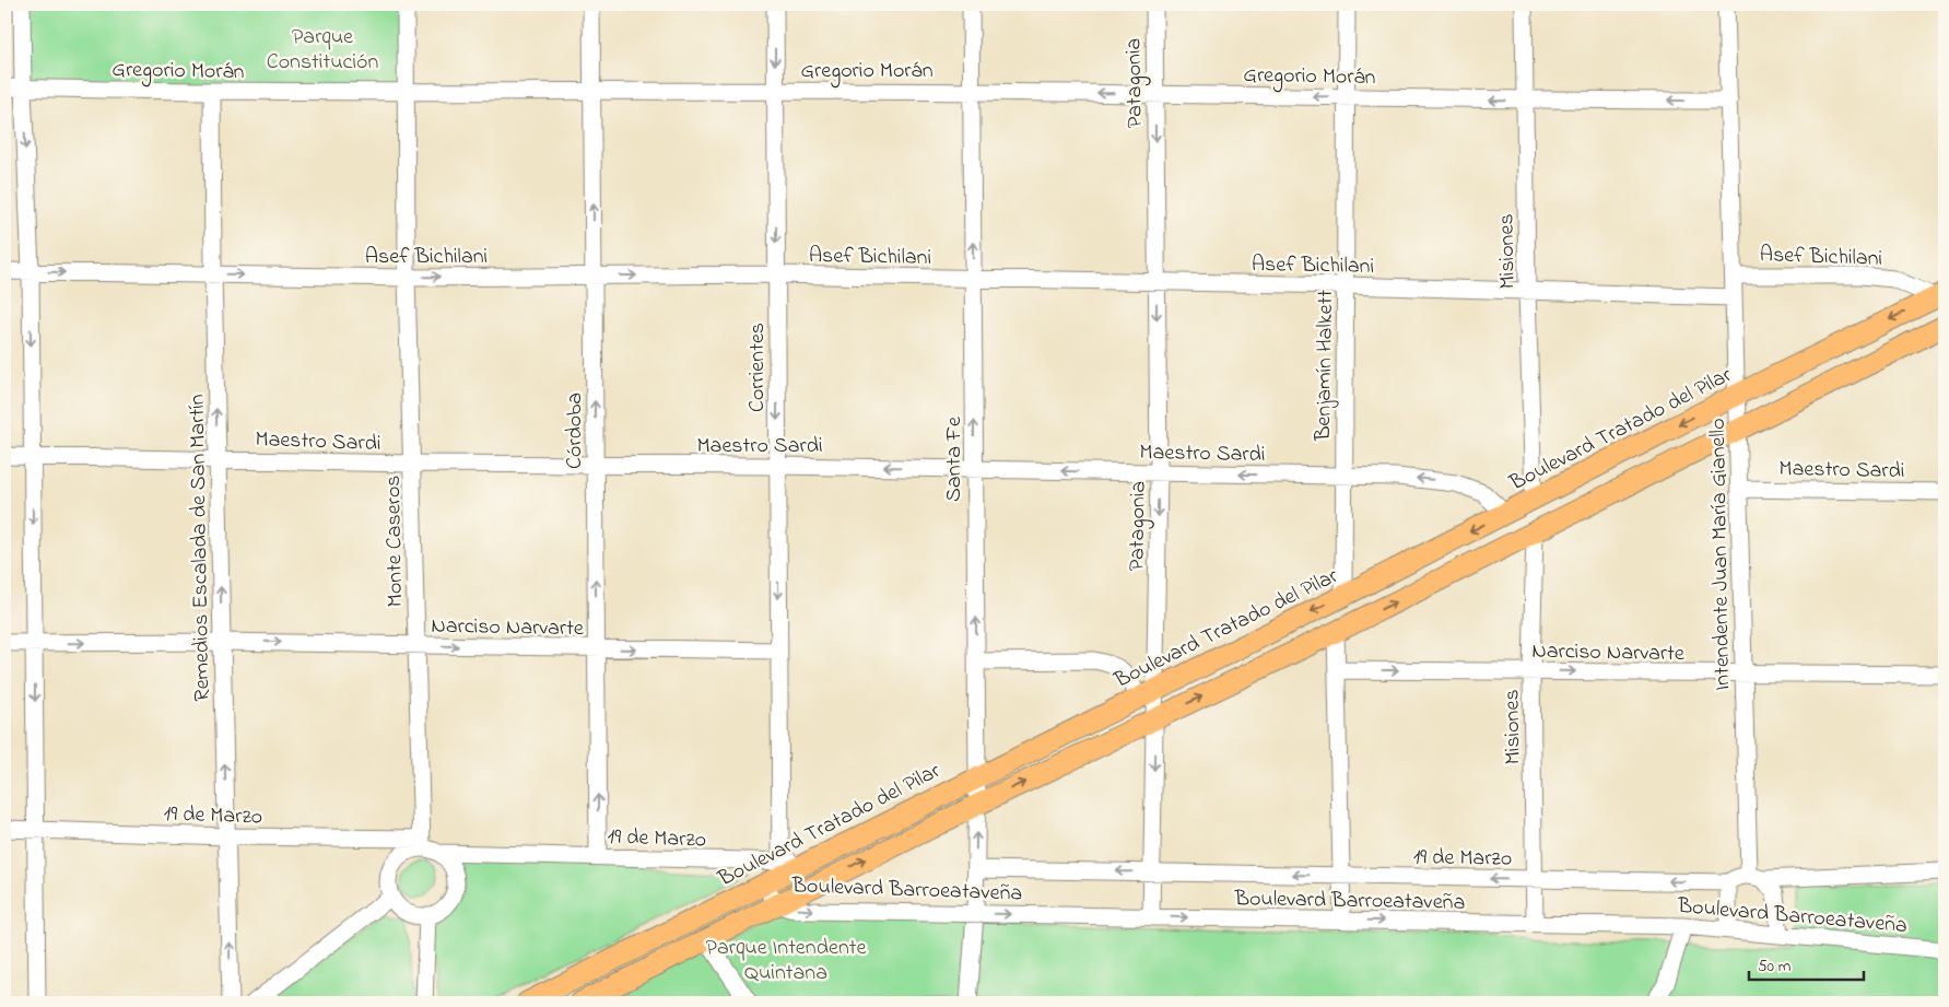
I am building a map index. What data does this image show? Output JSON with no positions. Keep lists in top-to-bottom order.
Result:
{
  "streets": {
    "main road": ["Boulevard Tratado del Pilar"],
    "street": [
      "Gregorio Morán",
      "Patagonia",
      "Misiones",
      "Asef Bichilani",
      "Benjamín Halkett",
      "Corrientes",
      "Córdoba",
      "Maestro Sardi",
      "Santa Fe",
      "Monte Caseros",
      "Remedios Escalada de San Martín",
      "Intendente Juan María Gianello",
      "Narciso Narvarte",
      "19 de Marzo",
      "Boulevard Barroeataveña"
    ]
  },
  "crossings": [
    ["Gregorio Morán", "Patagonia"],
    ["Gregorio Morán", "Misiones"],
    ["Gregorio Morán", "Benjamín Halkett"],
    ["Gregorio Morán", "Corrientes"],
    ["Gregorio Morán", "Córdoba"],
    ["Gregorio Morán", "Santa Fe"],
    ["Gregorio Morán", "Monte Caseros"],
    ["Gregorio Morán", "Remedios Escalada de San Martín"],
    ["Gregorio Morán", "Intendente Juan María Gianello"],
    ["Patagonia", "Asef Bichilani"],
    ["Patagonia", "Boulevard Tratado del Pilar"],
    ["Patagonia", "Maestro Sardi"],
    ["Patagonia", "19 de Marzo"],
    ["Patagonia", "Boulevard Barroeataveña"],
    ["Misiones", "Asef Bichilani"],
    ["Misiones", "Boulevard Tratado del Pilar"],
    ["Misiones", "Narciso Narvarte"],
    ["Misiones", "19 de Marzo"],
    ["Misiones", "Boulevard Barroeataveña"],
    ["Asef Bichilani", "Benjamín Halkett"],
    ["Asef Bichilani", "Corrientes"],
    ["Asef Bichilani", "Boulevard Tratado del Pilar"],
    ["Asef Bichilani", "Córdoba"],
    ["Asef Bichilani", "Santa Fe"],
    ["Asef Bichilani", "Monte Caseros"],
    ["Asef Bichilani", "Remedios Escalada de San Martín"],
    ["Asef Bichilani", "Intendente Juan María Gianello"],
    ["Benjamín Halkett", "Boulevard Tratado del Pilar"],
    ["Benjamín Halkett", "Maestro Sardi"],
    ["Corrientes", "Maestro Sardi"],
    ["Corrientes", "Narciso Narvarte"],
    ["Corrientes", "19 de Marzo"],
    ["Boulevard Tratado del Pilar", "Maestro Sardi"],
    ["Boulevard Tratado del Pilar", "Santa Fe"],
    ["Boulevard Tratado del Pilar", "Intendente Juan María Gianello"],
    ["Boulevard Tratado del Pilar", "19 de Marzo"],
    ["Boulevard Tratado del Pilar", "Boulevard Barroeataveña"],
    ["Córdoba", "Maestro Sardi"],
    ["Córdoba", "Narciso Narvarte"],
    ["Córdoba", "19 de Marzo"],
    ["Maestro Sardi", "Santa Fe"],
    ["Maestro Sardi", "Monte Caseros"],
    ["Maestro Sardi", "Remedios Escalada de San Martín"],
    ["Maestro Sardi", "Intendente Juan María Gianello"],
    ["Santa Fe", "19 de Marzo"],
    ["Santa Fe", "Boulevard Barroeataveña"],
    ["Monte Caseros", "Narciso Narvarte"],
    ["Monte Caseros", "19 de Marzo"],
    ["Remedios Escalada de San Martín", "Narciso Narvarte"],
    ["Remedios Escalada de San Martín", "19 de Marzo"],
    ["Intendente Juan María Gianello", "Narciso Narvarte"],
    ["Intendente Juan María Gianello", "19 de Marzo"],
    ["Intendente Juan María Gianello", "Boulevard Barroeataveña"]
  ],
  "one_way": [
    "Gregorio Morán",
    "Patagonia",
    "Asef Bichilani",
    "Corrientes",
    "Córdoba",
    "Maestro Sardi",
    "Santa Fe",
    "Remedios Escalada de San Martín",
    "Narciso Narvarte",
    "19 de Marzo",
    "Boulevard Barroeataveña"
  ],
  "parks": ["Parque Constitución", "Parque Intendente Quintana"],
  "scale_bar": "50 m"
}
